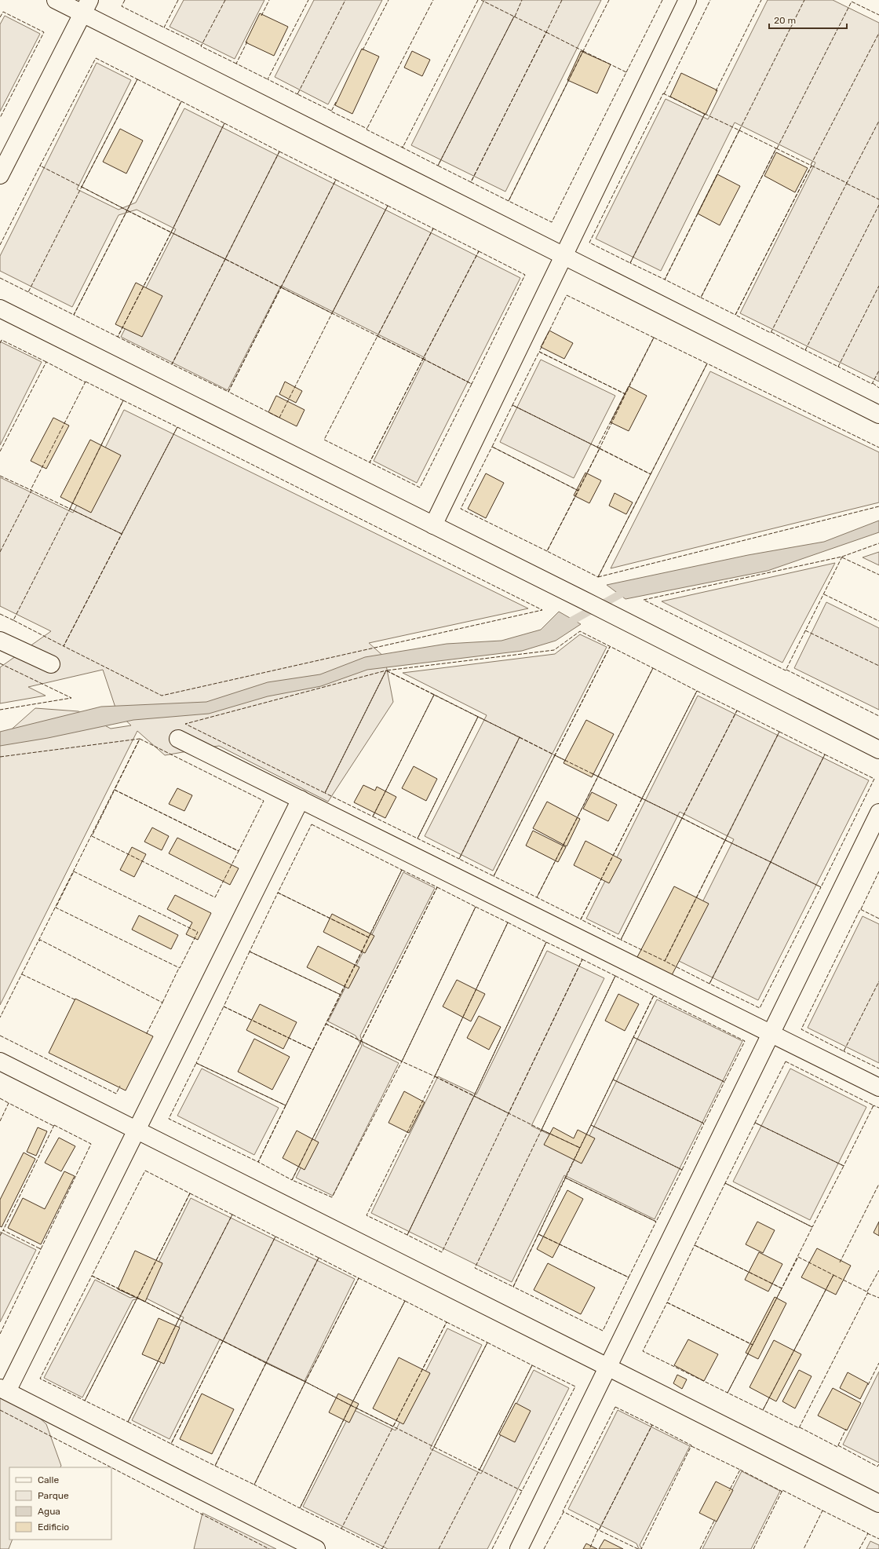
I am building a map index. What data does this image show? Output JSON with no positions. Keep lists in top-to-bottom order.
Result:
{
  "legend": [
    "Calle",
    "Parque",
    "Agua",
    "Edificio"
  ],
  "scale_bar": "20 m"
}
